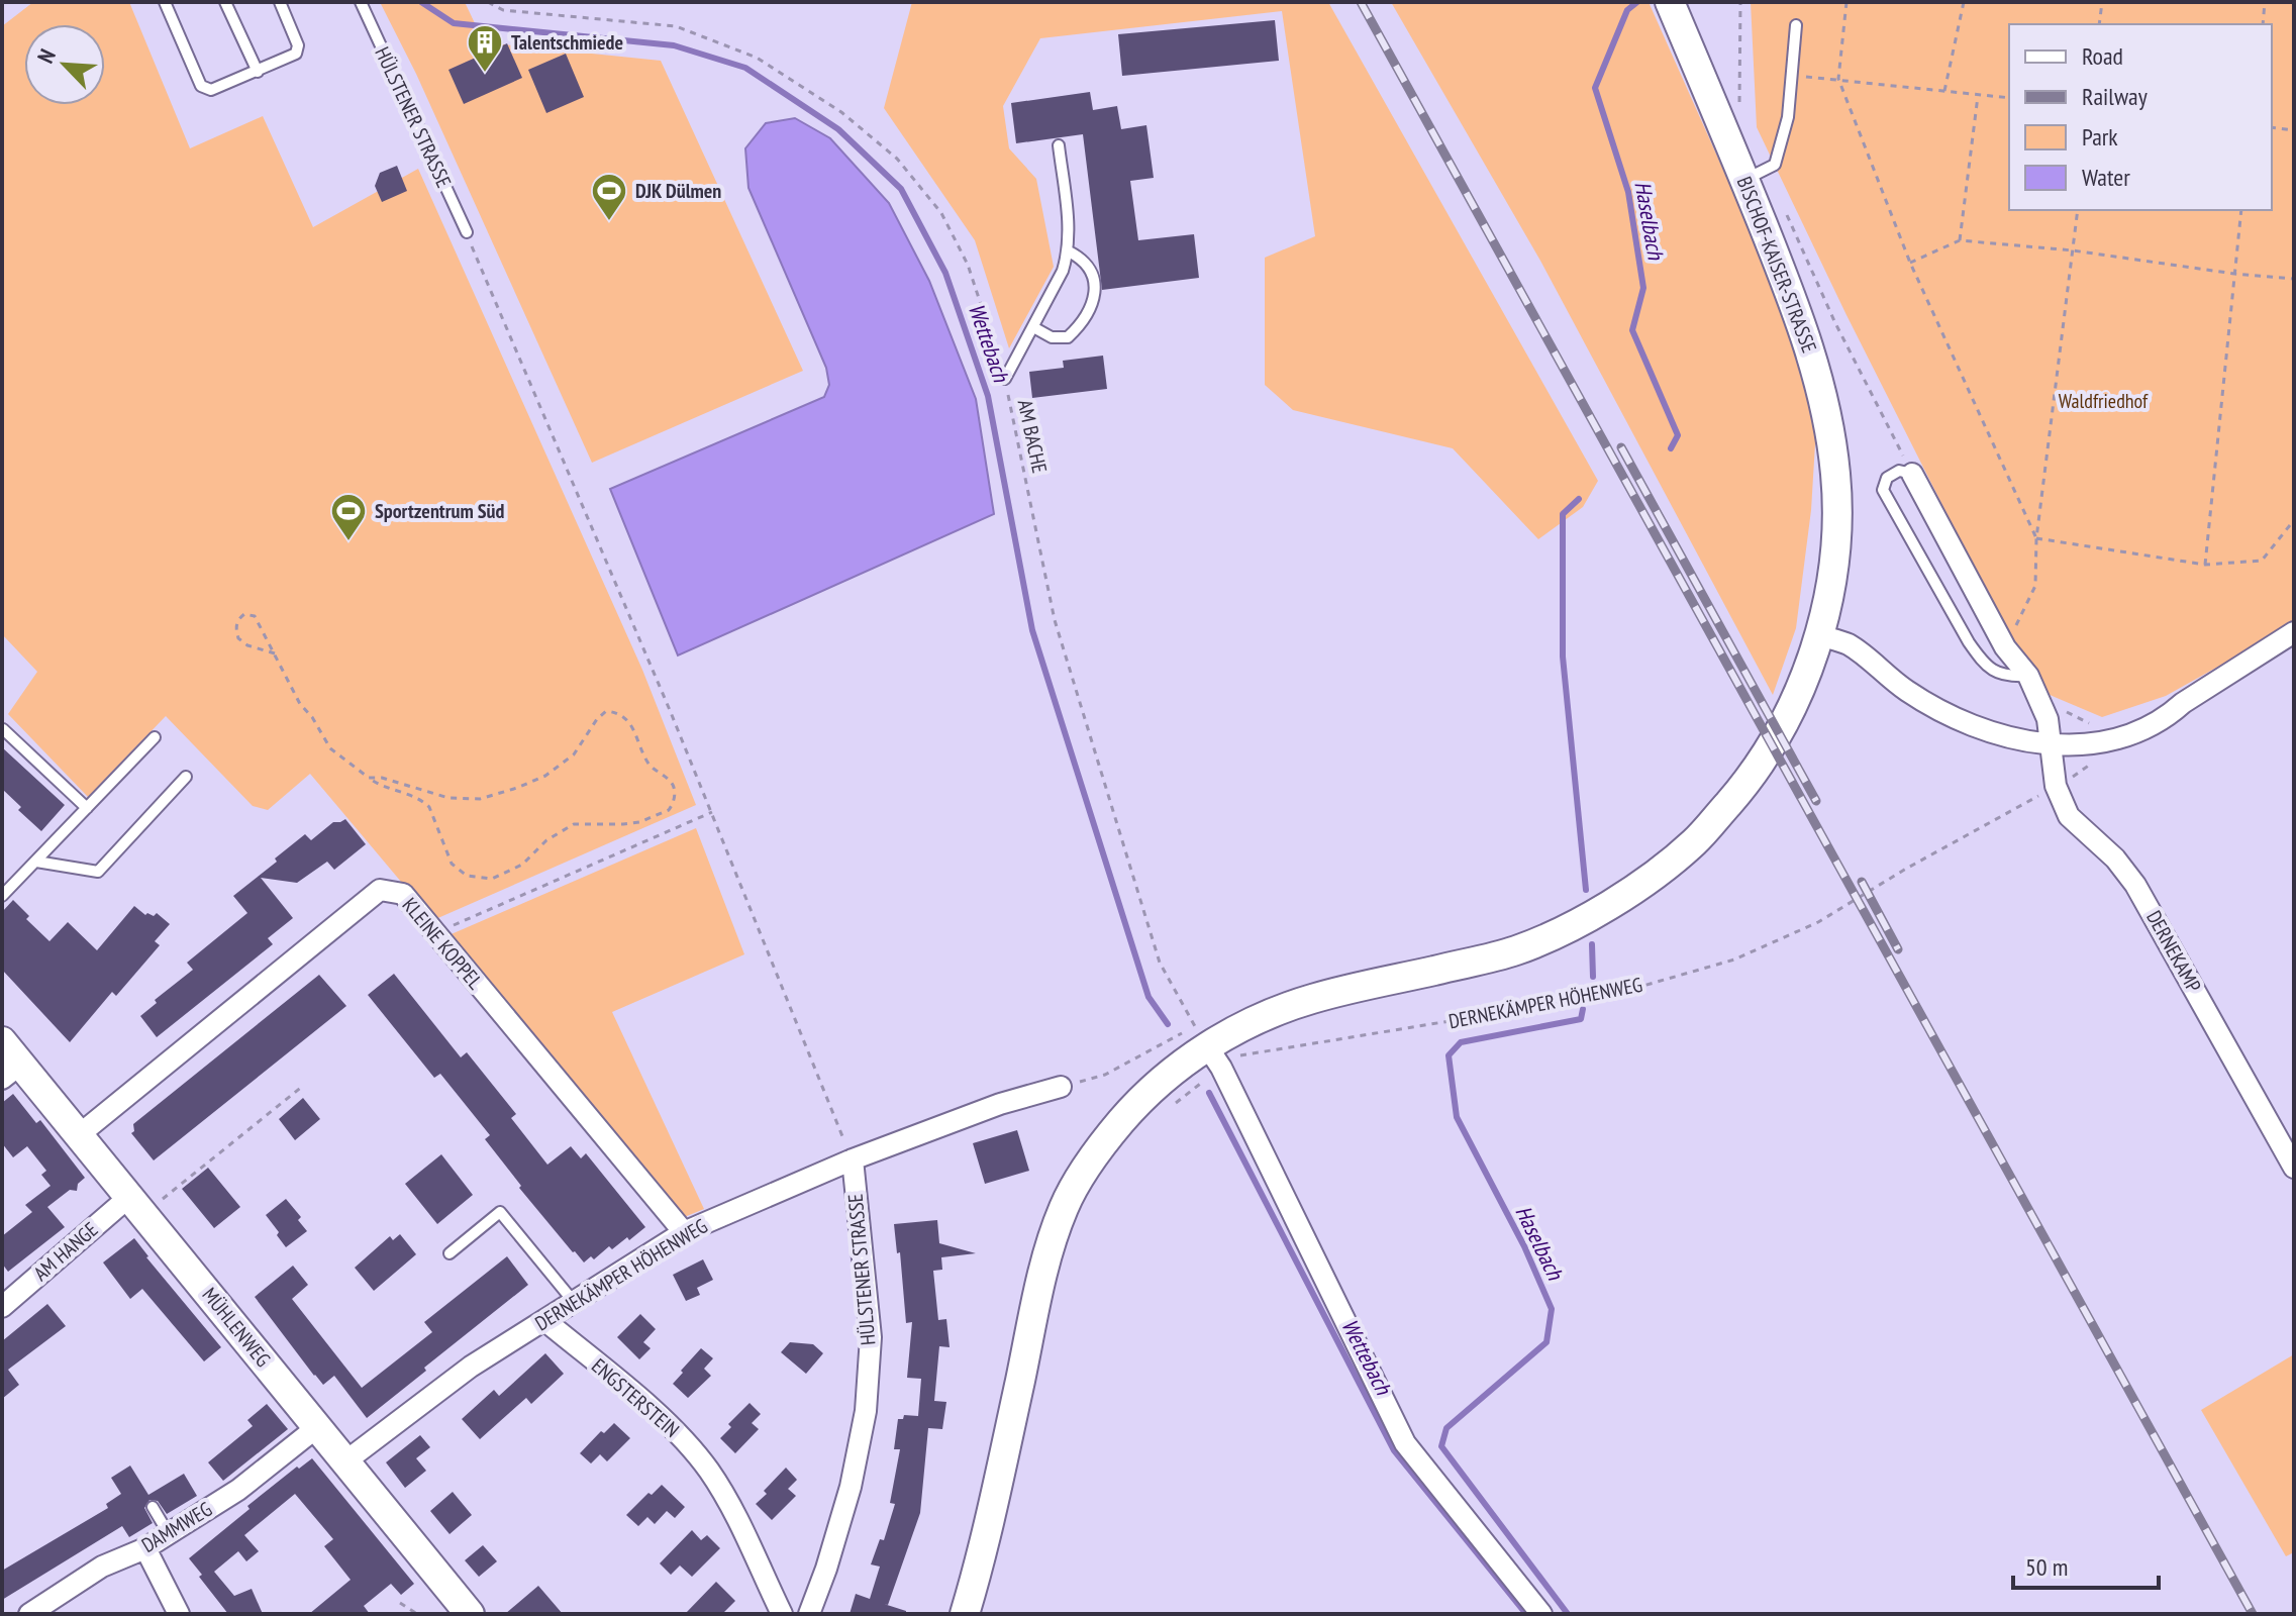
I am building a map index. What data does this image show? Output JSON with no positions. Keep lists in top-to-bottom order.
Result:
{
  "streets": {
    "street": [
      "HÜLSTENER STRASSE",
      "BISCHOF-KAISER-STRASSE",
      "KLEINE KOPPEL",
      "DERNEKAMP",
      "DERNEKÄMPER HÖHENWEG",
      "AM HANGE",
      "MÜHLENWEG",
      "ENGSTERSTEIN",
      "DAMMWEG"
    ],
    "path": ["AM BACHE"]
  },
  "crossings": [
    ["HÜLSTENER STRASSE", "DERNEKÄMPER HÖHENWEG"],
    ["BISCHOF-KAISER-STRASSE", "AM BACHE"],
    ["BISCHOF-KAISER-STRASSE", "DERNEKÄMPER HÖHENWEG"],
    ["AM BACHE", "DERNEKÄMPER HÖHENWEG"],
    ["KLEINE KOPPEL", "DERNEKÄMPER HÖHENWEG"],
    ["KLEINE KOPPEL", "MÜHLENWEG"],
    ["DERNEKAMP", "DERNEKÄMPER HÖHENWEG"],
    ["DERNEKÄMPER HÖHENWEG", "MÜHLENWEG"],
    ["DERNEKÄMPER HÖHENWEG", "ENGSTERSTEIN"],
    ["AM HANGE", "MÜHLENWEG"],
    ["MÜHLENWEG", "DAMMWEG"]
  ],
  "water": ["Haselbach", "Wettebach"],
  "parks": ["Waldfriedhof"],
  "places": {
    "building": ["Talentschmiede"],
    "sports": ["DJK Dülmen", "Sportzentrum Süd"]
  },
  "legend": [
    "Road",
    "Railway",
    "Park",
    "Water"
  ],
  "scale_bar": "50 m",
  "north": "top left"
}
